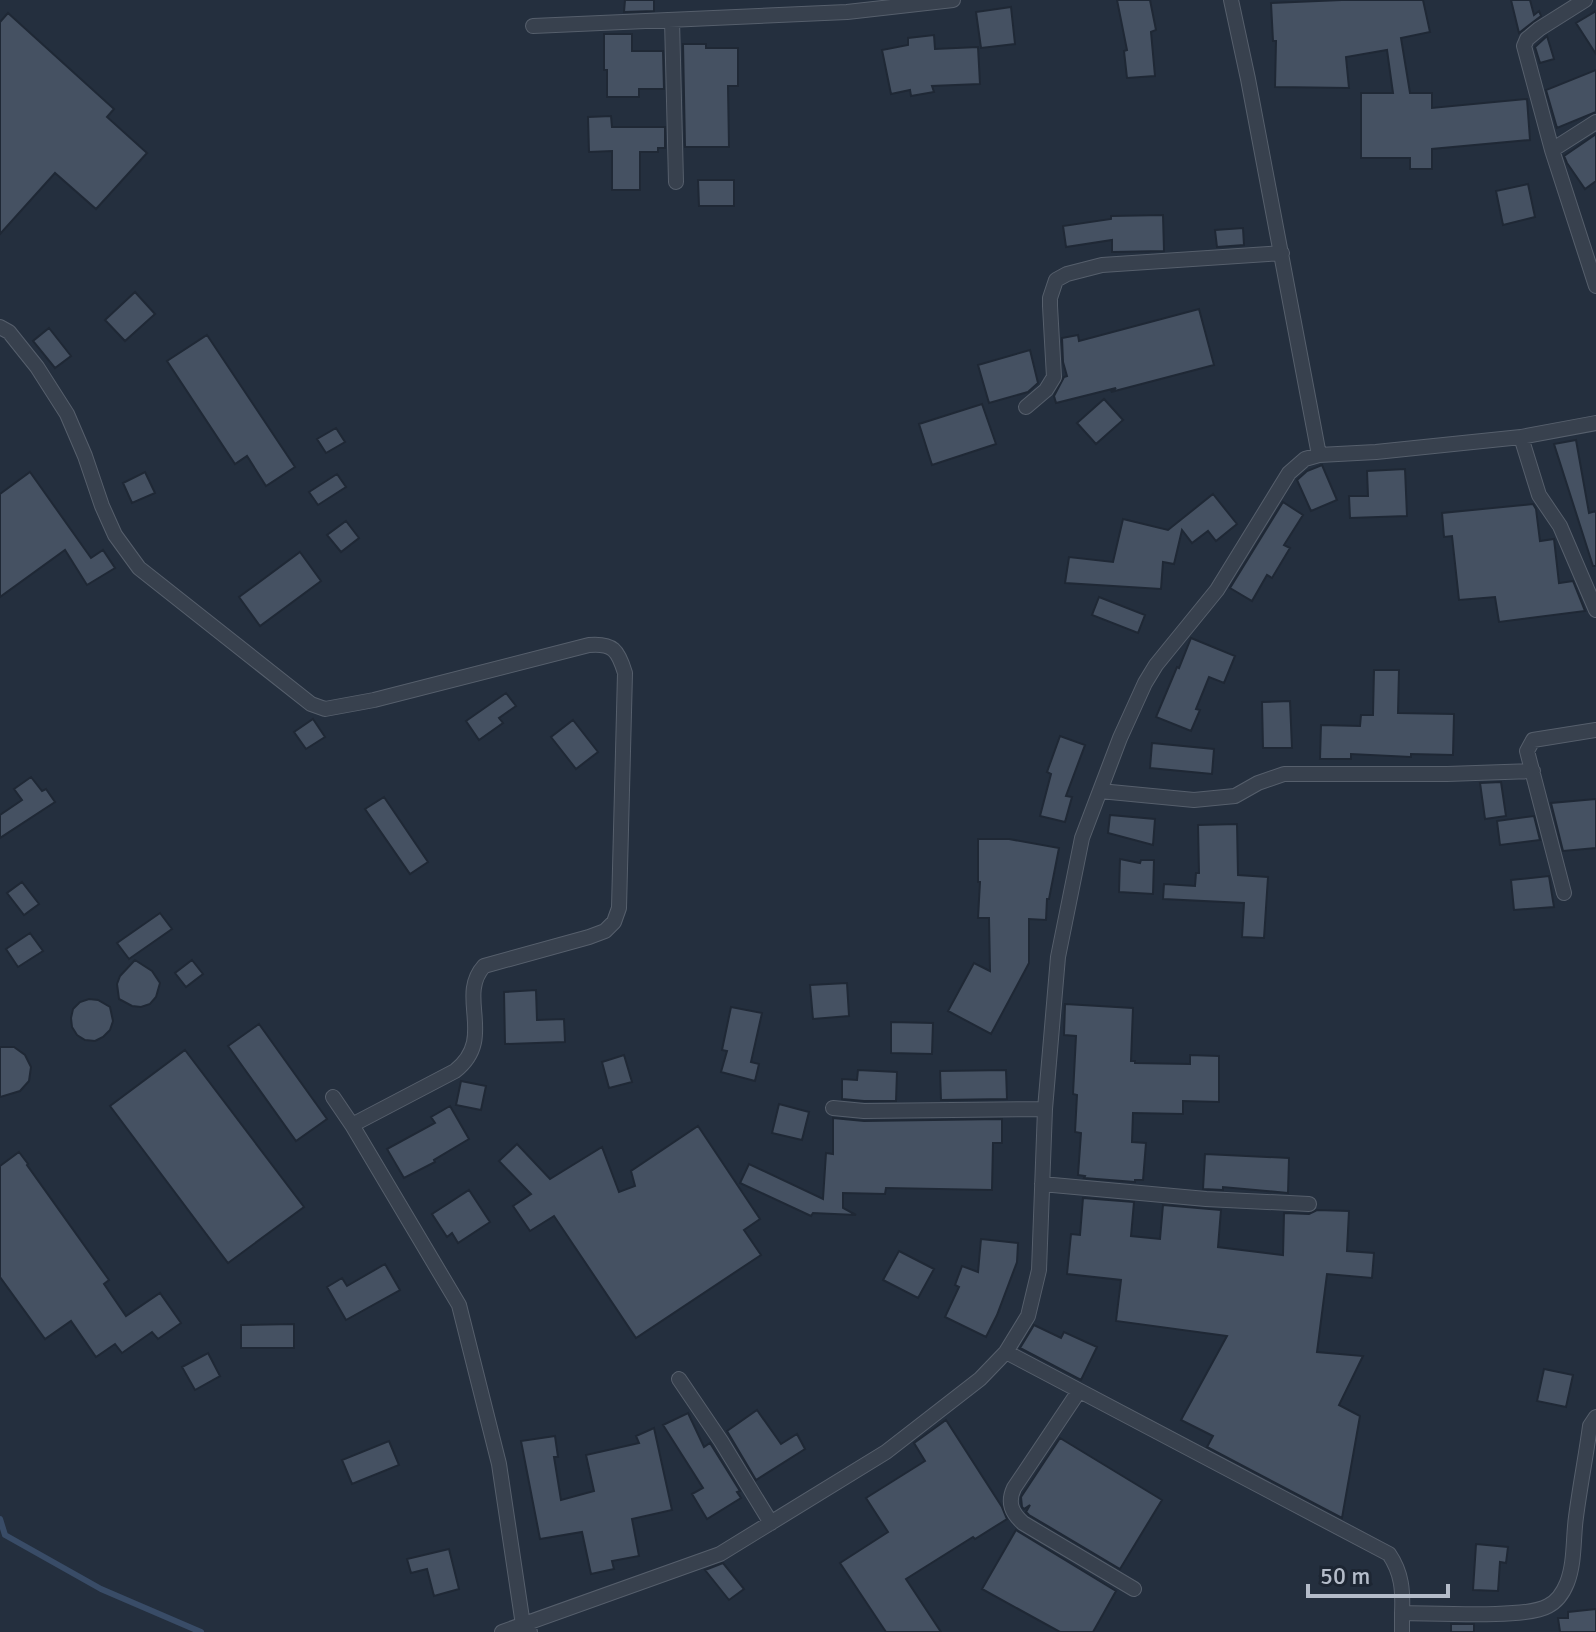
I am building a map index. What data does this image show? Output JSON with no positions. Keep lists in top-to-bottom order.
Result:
{
  "scale_bar": "50 m"
}
